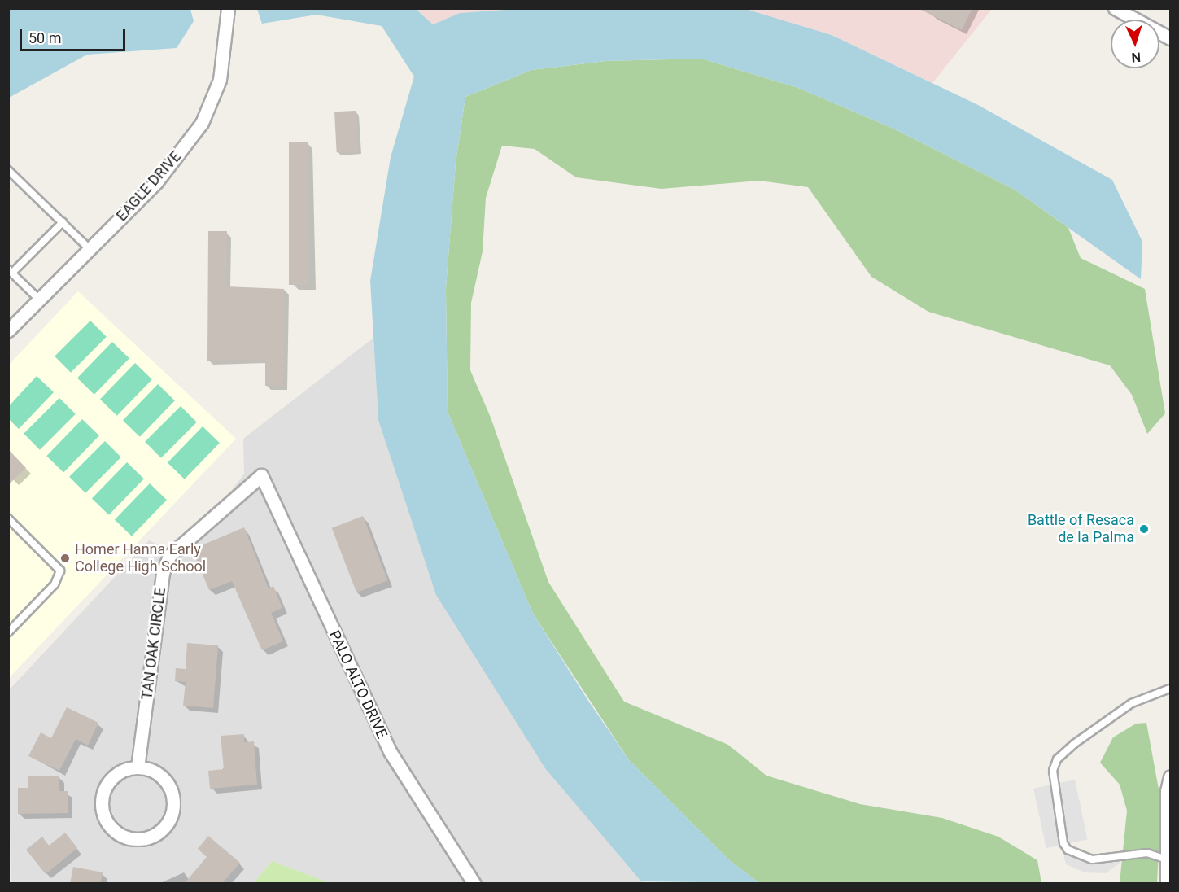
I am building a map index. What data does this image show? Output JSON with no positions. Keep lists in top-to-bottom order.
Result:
{
  "streets": {
    "street": ["EAGLE DRIVE", "TAN OAK CIRCLE", "PALO ALTO DRIVE"]
  },
  "crossings": [
    ["TAN OAK CIRCLE", "PALO ALTO DRIVE"]
  ],
  "places": ["Battle of Resaca de la Palma", "Homer Hanna Early College High School"],
  "scale_bar": "50 m",
  "north": "bottom"
}
